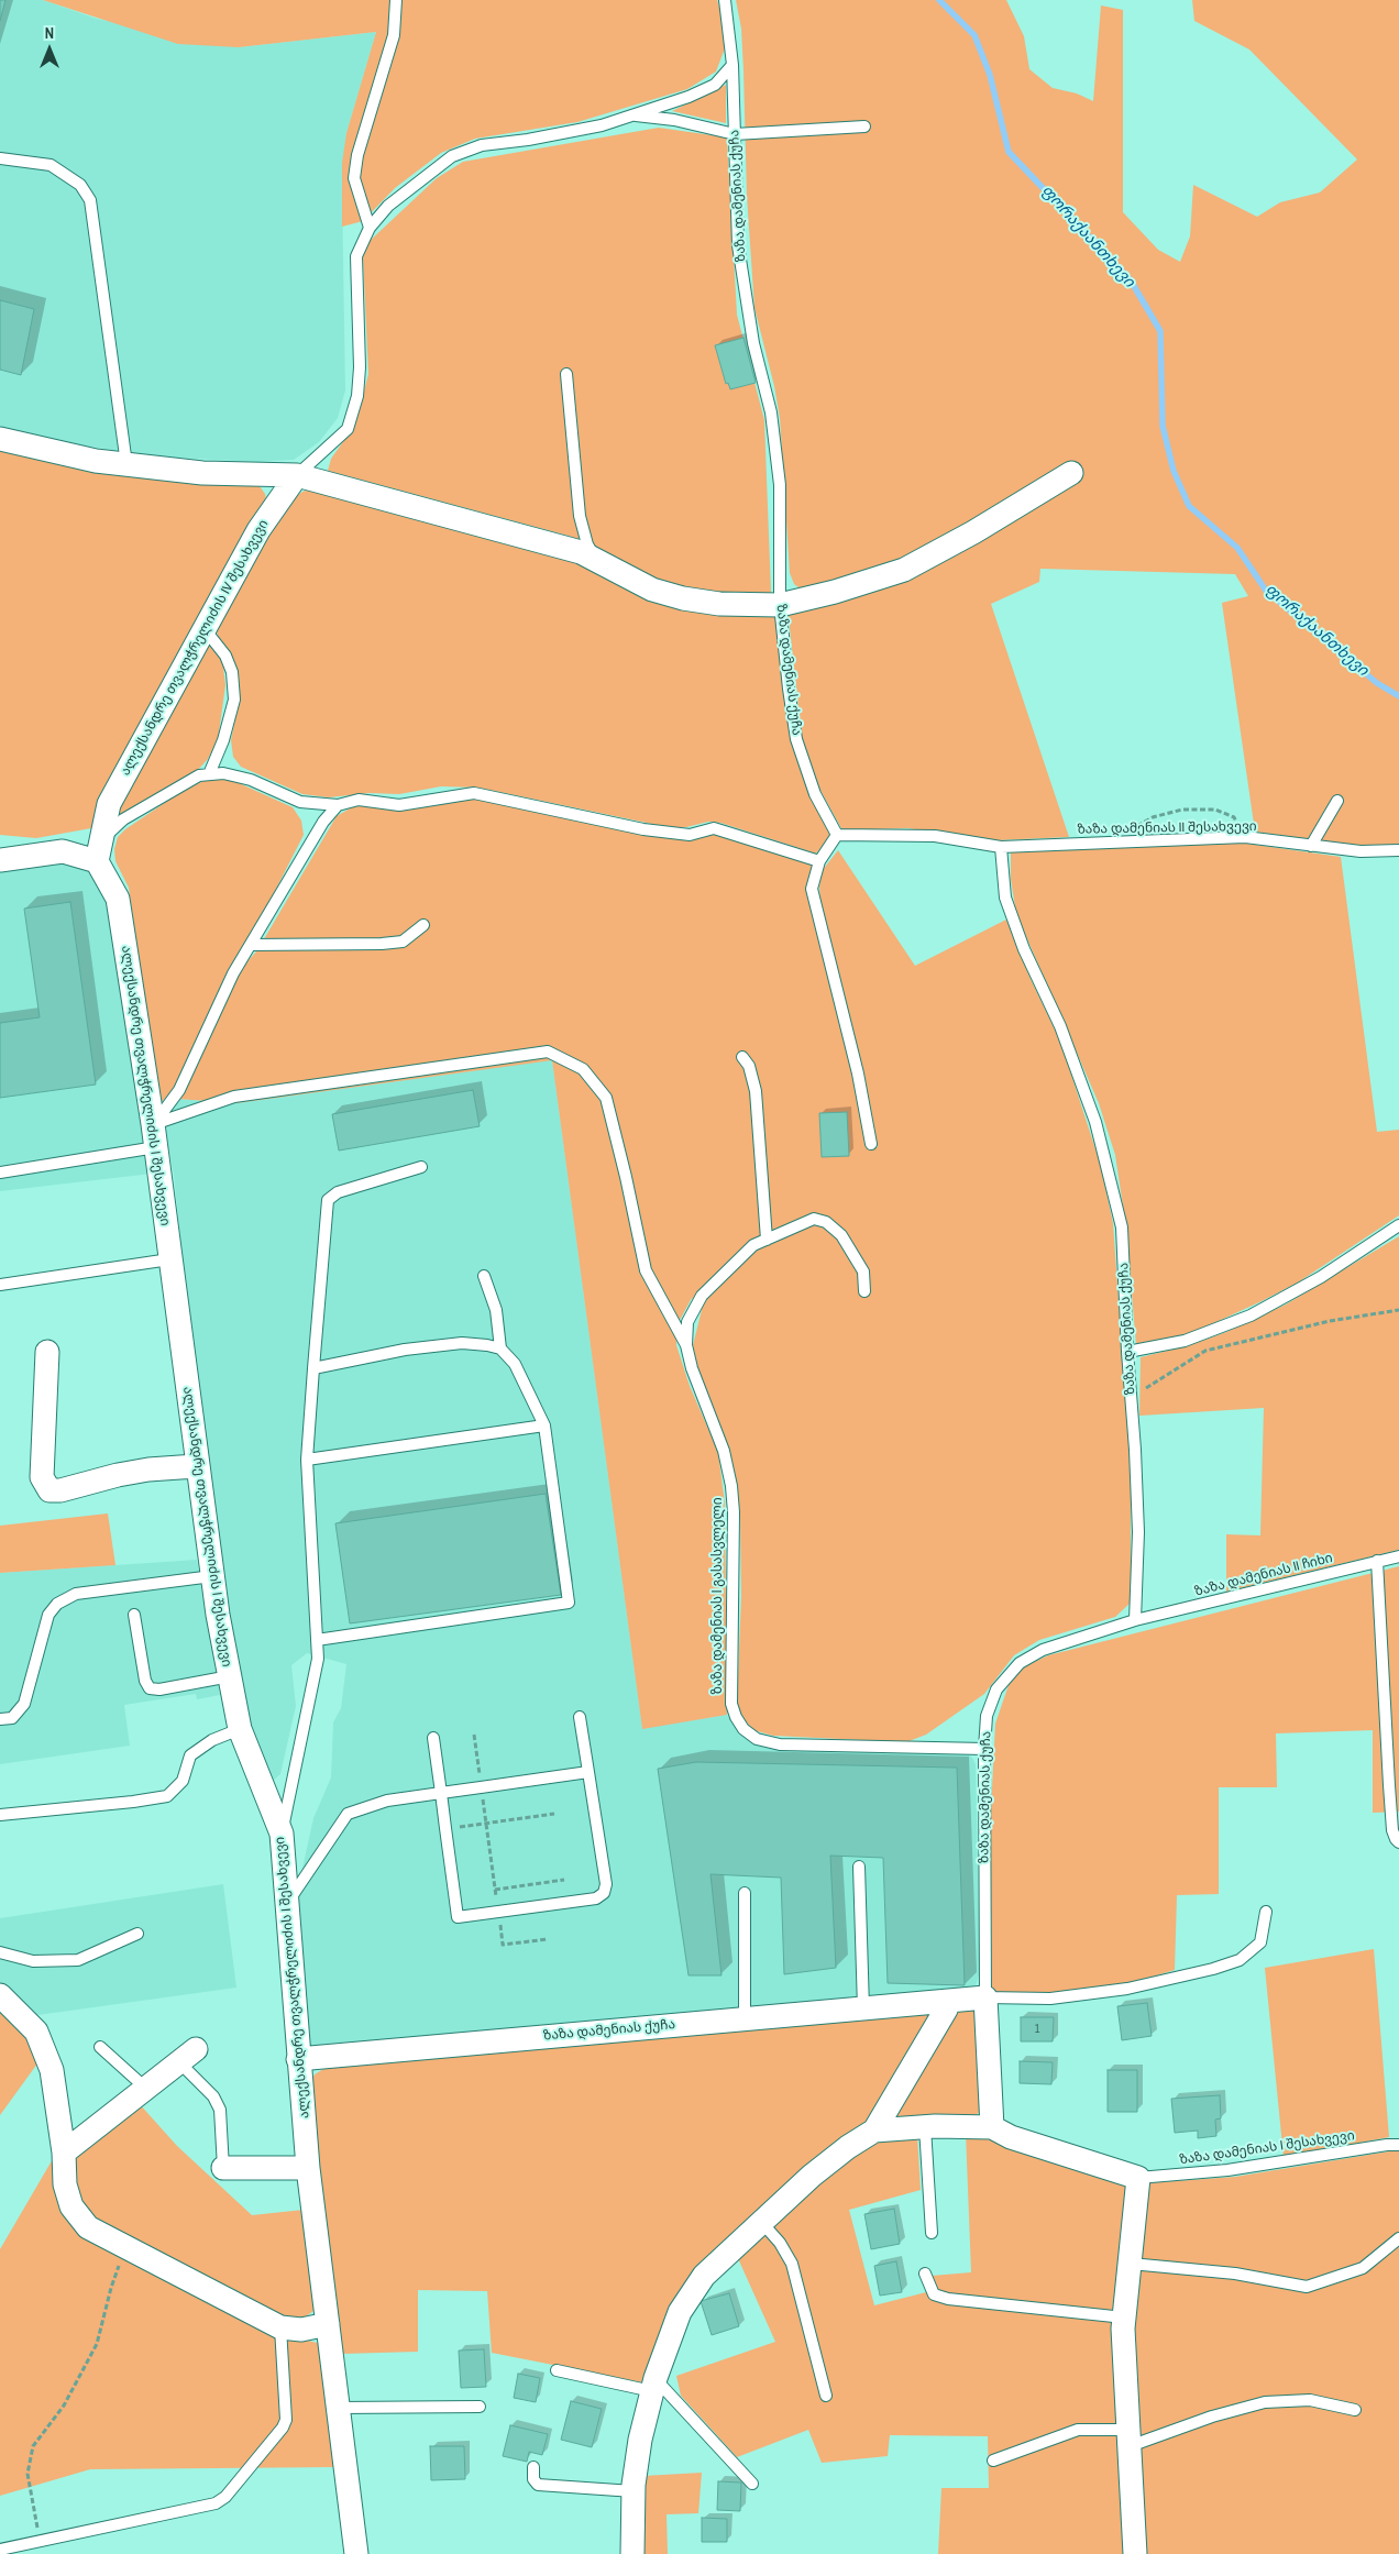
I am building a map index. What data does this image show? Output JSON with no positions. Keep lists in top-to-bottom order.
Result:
{
  "streets": {
    "street": ["ზაზა დამენიას ქუჩა", "ალექსანდრე თვალჭრელიძის IV შესახვევი", "ალექსანდრე თვალჭრელიძის I შესახვევი"],
    "lane": [
      "ზაზა დამენიას II შესახვევი",
      "ზაზა დამენიას II ჩიხი",
      "ზაზა დამენიას I გასასვლელი",
      "ზაზა დამენიას I შესახვევი"
    ]
  },
  "crossings": [
    ["ზაზა დამენიას ქუჩა", "ზაზა დამენიას II შესახვევი"],
    ["ზაზა დამენიას ქუჩა", "ალექსანდრე თვალჭრელიძის I შესახვევი"],
    ["ზაზა დამენიას ქუჩა", "ზაზა დამენიას II ჩიხი"],
    ["ზაზა დამენიას ქუჩა", "ზაზა დამენიას I გასასვლელი"],
    ["ალექსანდრე თვალჭრელიძის IV შესახვევი", "ალექსანდრე თვალჭრელიძის I შესახვევი"]
  ],
  "water": ["ფორაქაანთხევი"],
  "house_numbers": ["1"],
  "north": "top"
}
